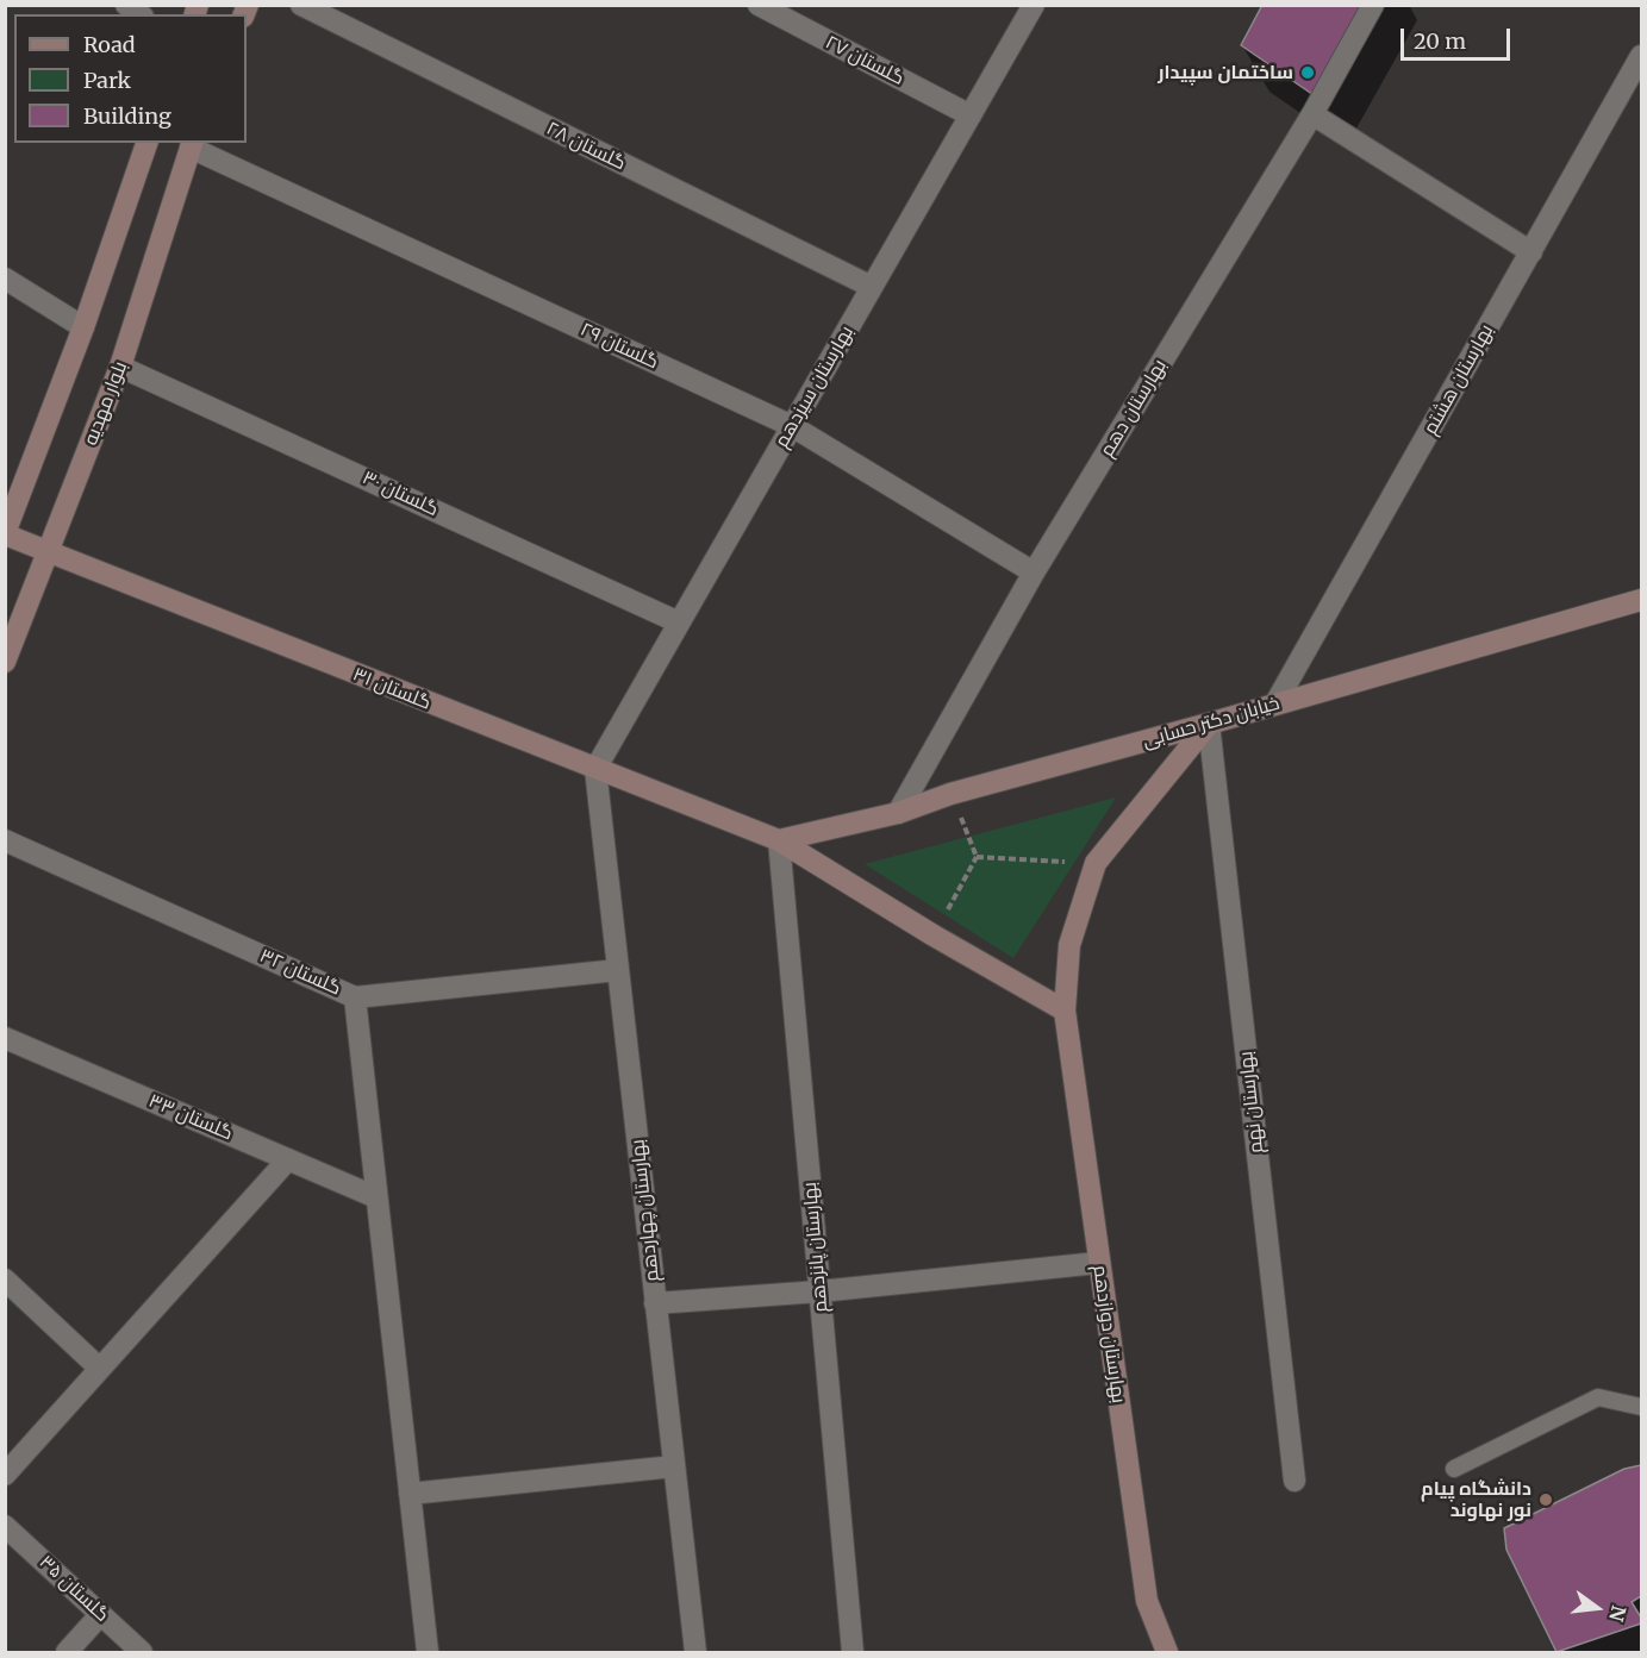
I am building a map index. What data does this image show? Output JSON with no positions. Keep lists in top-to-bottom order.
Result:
{
  "streets": {
    "street": [
      "گلستان ۲۷",
      "گلستان ۲۸",
      "گلستان ۲۹",
      "بهارستان هشتم",
      "بهارستان سیزدهم",
      "بلوار مهدیه",
      "بهارستان دهم",
      "گلستان ۳۰",
      "گلستان ۳۱",
      "خیابان دکتر حسابی",
      "گلستان ۳۲",
      "بهارستان نهم",
      "گلستان ۳۳",
      "بهارستان چهاردهم",
      "بهارستان پانزدهم",
      "بهارستان دوازدهم",
      "گلستان ۳۵"
    ]
  },
  "crossings": [
    ["گلستان ۲۷", "بهارستان سیزدهم"],
    ["گلستان ۲۸", "بهارستان سیزدهم"],
    ["گلستان ۲۹", "بهارستان سیزدهم"],
    ["گلستان ۲۹", "بلوار مهدیه"],
    ["گلستان ۲۹", "بهارستان دهم"],
    ["بهارستان هشتم", "خیابان دکتر حسابی"],
    ["بهارستان سیزدهم", "گلستان ۳۰"],
    ["بهارستان سیزدهم", "گلستان ۳۱"],
    ["بهارستان سیزدهم", "بهارستان چهاردهم"],
    ["بلوار مهدیه", "گلستان ۳۰"],
    ["بلوار مهدیه", "گلستان ۳۱"],
    ["بهارستان دهم", "خیابان دکتر حسابی"],
    ["گلستان ۳۱", "خیابان دکتر حسابی"],
    ["گلستان ۳۱", "بهارستان چهاردهم"],
    ["گلستان ۳۱", "بهارستان پانزدهم"],
    ["گلستان ۳۱", "بهارستان دوازدهم"],
    ["خیابان دکتر حسابی", "بهارستان نهم"],
    ["خیابان دکتر حسابی", "بهارستان پانزدهم"],
    ["گلستان ۳۲", "بهارستان چهاردهم"]
  ],
  "places": ["ساختمان سپیدار", "دانشگاه پیام نور نهاوند"],
  "legend": ["Road", "Park", "Building"],
  "scale_bar": "20 m",
  "north": "right"
}
